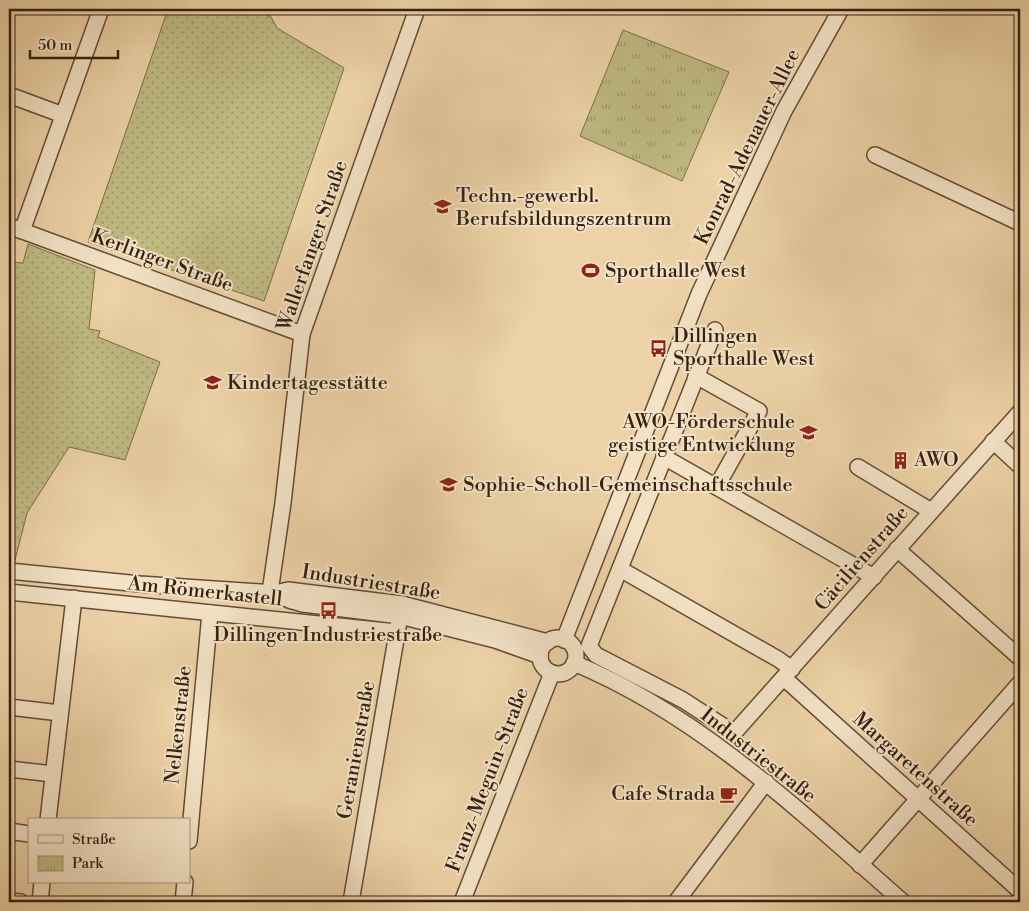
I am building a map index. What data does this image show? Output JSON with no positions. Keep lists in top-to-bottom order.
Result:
{
  "streets": {
    "street": [
      "Konrad-Adenauer-Allee",
      "Wallerfanger Straße",
      "Kerlinger Straße",
      "Cäcilienstraße",
      "Industriestraße",
      "Am Römerkastell",
      "Nelkenstraße",
      "Geranienstraße",
      "Margaretenstraße",
      "Franz-Meguin-Straße"
    ]
  },
  "crossings": [
    ["Konrad-Adenauer-Allee", "Industriestraße"],
    ["Konrad-Adenauer-Allee", "Franz-Meguin-Straße"],
    ["Wallerfanger Straße", "Kerlinger Straße"],
    ["Wallerfanger Straße", "Industriestraße"],
    ["Cäcilienstraße", "Margaretenstraße"],
    ["Industriestraße", "Geranienstraße"],
    ["Industriestraße", "Franz-Meguin-Straße"],
    ["Am Römerkastell", "Nelkenstraße"],
    ["Am Römerkastell", "Geranienstraße"]
  ],
  "places": {
    "school or university": [
      "Techn.-gewerbl. Berufsbildungszentrum",
      "Kindertagesstätte",
      "AWO-Förderschule geistige Entwicklung",
      "Sophie-Scholl-Gemeinschaftsschule"
    ],
    "sports": ["Sporthalle West"],
    "bus stop": ["Dillingen Sporthalle West", "Dillingen Industriestraße"],
    "building": ["AWO"],
    "cafe": ["Cafe Strada"]
  },
  "legend": ["Straße", "Park"],
  "scale_bar": "50 m"
}
